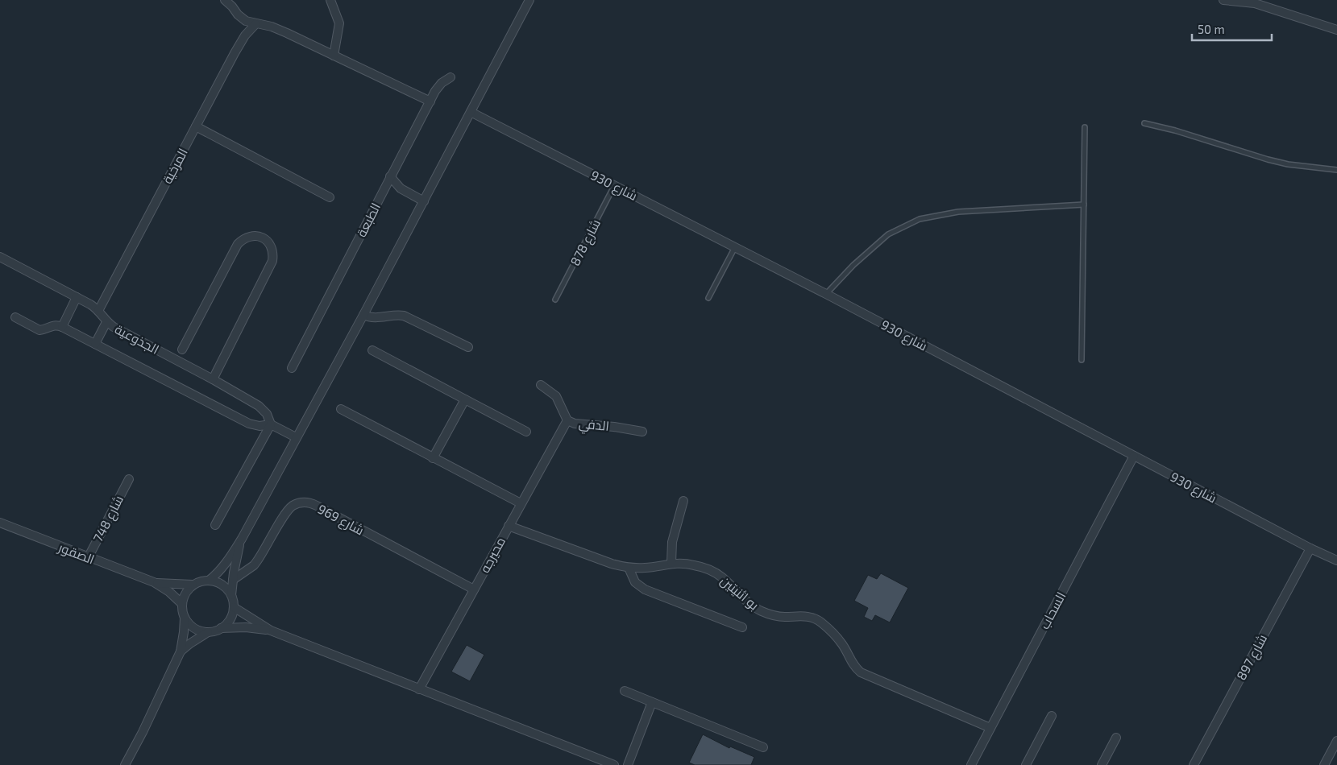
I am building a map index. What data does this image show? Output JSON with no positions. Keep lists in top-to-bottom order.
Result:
{
  "streets": {
    "street": [
      "المرخية",
      "شارع 930",
      "الطبعة",
      "الجذوعية",
      "الدفي",
      "شارع 748",
      "شارع 969",
      "الصقور",
      "محيرجه",
      "بو اثنيتين",
      "السحاب",
      "شارع 897"
    ],
    "lane": ["شارع 878"]
  },
  "crossings": [
    ["المرخية", "الجذوعية"],
    ["شارع 930", "شارع 878"],
    ["شارع 930", "السحاب"],
    ["شارع 930", "شارع 897"],
    ["الدفي", "محيرجه"],
    ["شارع 748", "الصقور"],
    ["شارع 969", "محيرجه"],
    ["محيرجه", "بو اثنيتين"],
    ["بو اثنيتين", "السحاب"]
  ],
  "scale_bar": "50 m"
}
